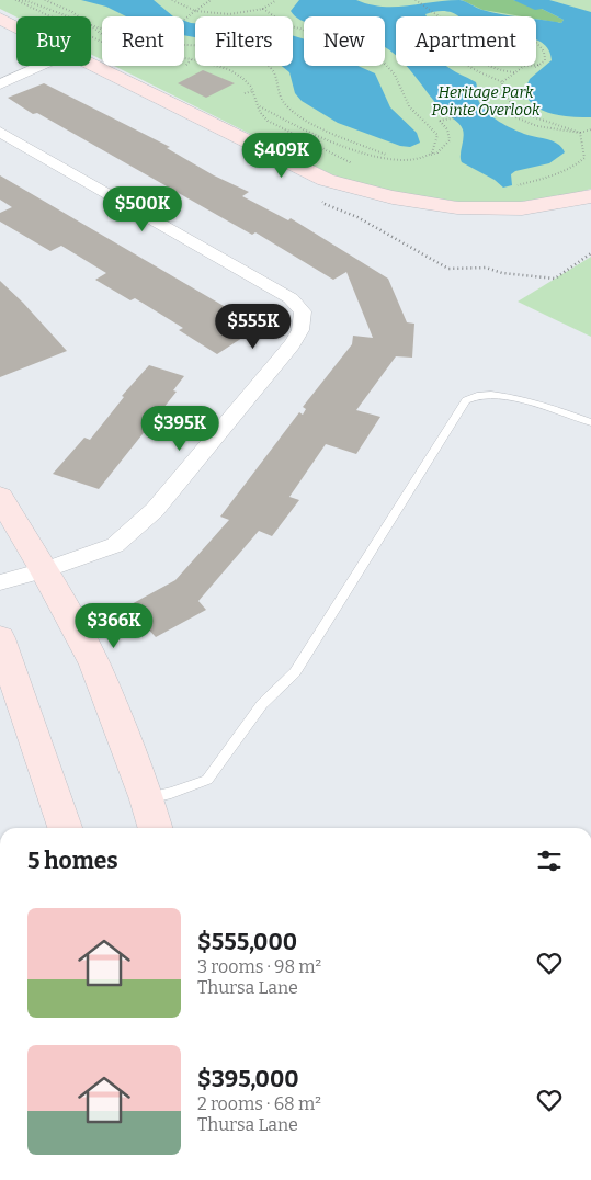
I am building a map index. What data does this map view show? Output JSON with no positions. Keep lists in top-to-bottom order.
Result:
{
  "parks": ["Heritage Park Pointe Overlook"],
  "page": {
    "chip": [
      "Buy",
      "Rent",
      "Filters",
      "New",
      "Apartment"
    ],
    "price": [
      "$409K",
      "$500K",
      "$555K",
      "$395K",
      "$366K"
    ],
    "heading": "5 homes",
    "list": [
      {
        "name": "$555,000",
        "note": "3 rooms · 98 m² · Thursa Lane"
      },
      {
        "name": "$395,000",
        "note": "2 rooms · 68 m² · Thursa Lane"
      }
    ]
  }
}
